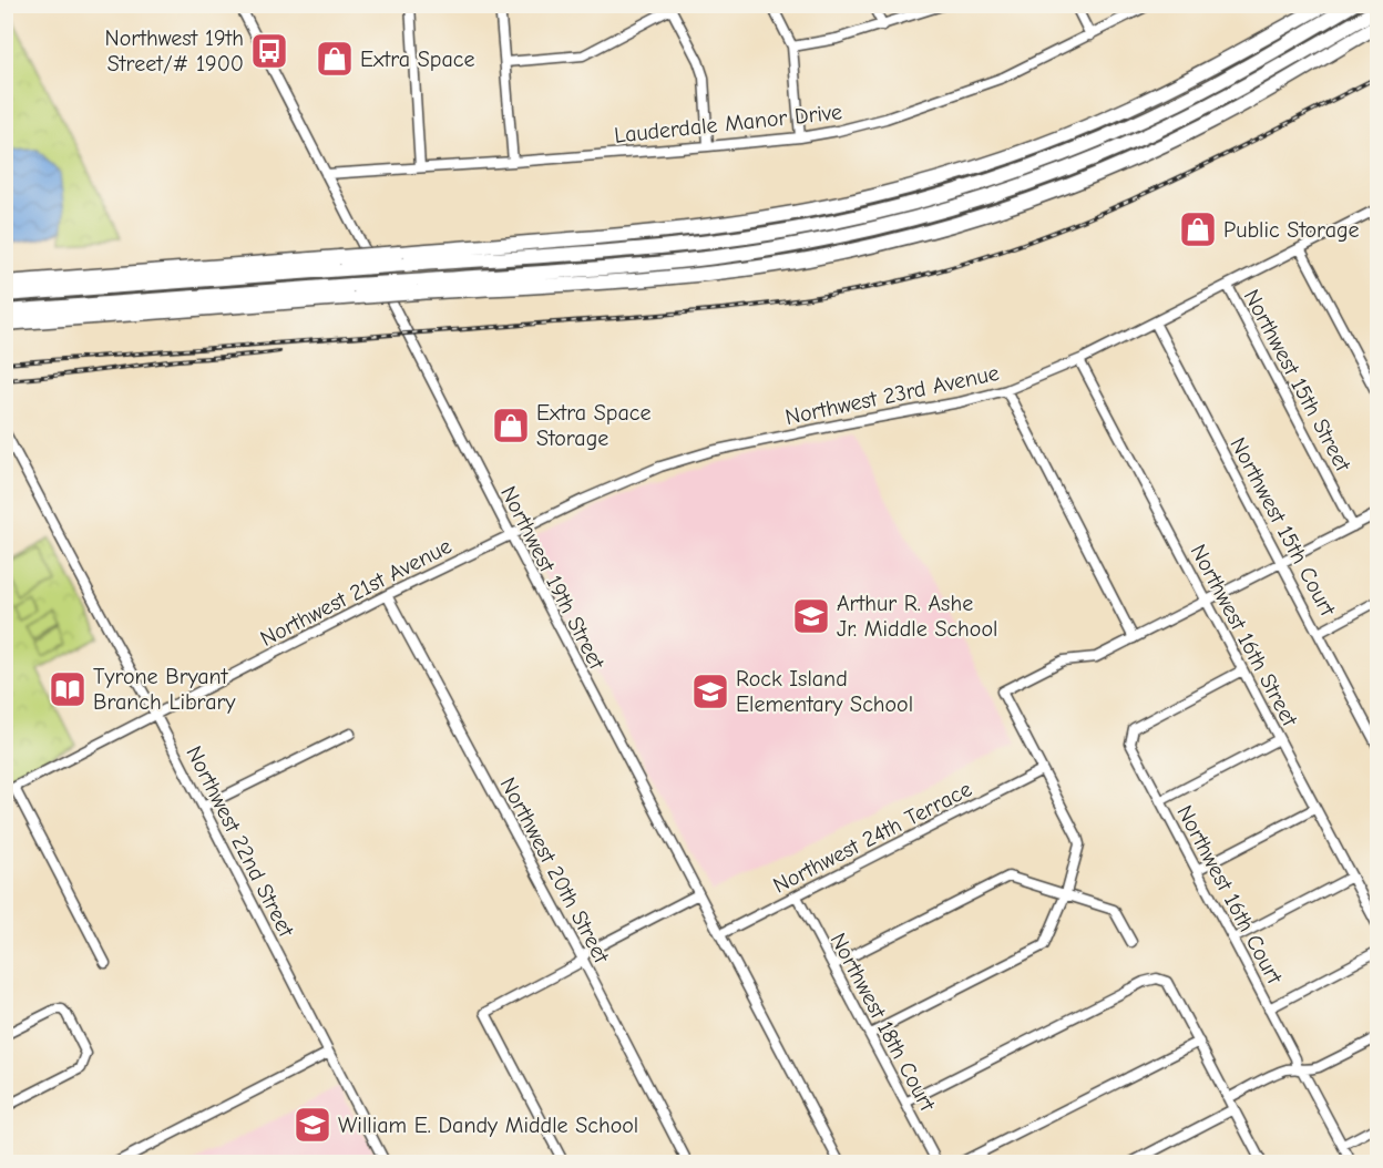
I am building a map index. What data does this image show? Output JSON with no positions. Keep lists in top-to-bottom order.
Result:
{
  "streets": {
    "street": [
      "Lauderdale Manor Drive",
      "Northwest 15th Street",
      "Northwest 23rd Avenue",
      "Northwest 15th Court",
      "Northwest 19th Street",
      "Northwest 21st Avenue",
      "Northwest 16th Street",
      "Northwest 24th Terrace",
      "Northwest 22nd Street",
      "Northwest 20th Street",
      "Northwest 16th Court",
      "Northwest 18th Court"
    ]
  },
  "crossings": [
    ["Lauderdale Manor Drive", "Northwest 19th Street"],
    ["Northwest 15th Street", "Northwest 23rd Avenue"],
    ["Northwest 23rd Avenue", "Northwest 15th Court"],
    ["Northwest 23rd Avenue", "Northwest 19th Street"],
    ["Northwest 23rd Avenue", "Northwest 21st Avenue"],
    ["Northwest 23rd Avenue", "Northwest 16th Street"],
    ["Northwest 19th Street", "Northwest 21st Avenue"],
    ["Northwest 19th Street", "Northwest 24th Terrace"],
    ["Northwest 21st Avenue", "Northwest 22nd Street"],
    ["Northwest 21st Avenue", "Northwest 20th Street"],
    ["Northwest 16th Street", "Northwest 16th Court"],
    ["Northwest 24th Terrace", "Northwest 18th Court"]
  ],
  "places": {
    "bus stop": ["Northwest 19th Street/# 1900"],
    "shop": ["Extra Space", "Public Storage", "Extra Space Storage"],
    "school or university": ["Arthur R. Ashe Jr. Middle School", "Rock Island Elementary School", "William E. Dandy Middle School"],
    "library": ["Tyrone Bryant Branch Library"]
  }
}
